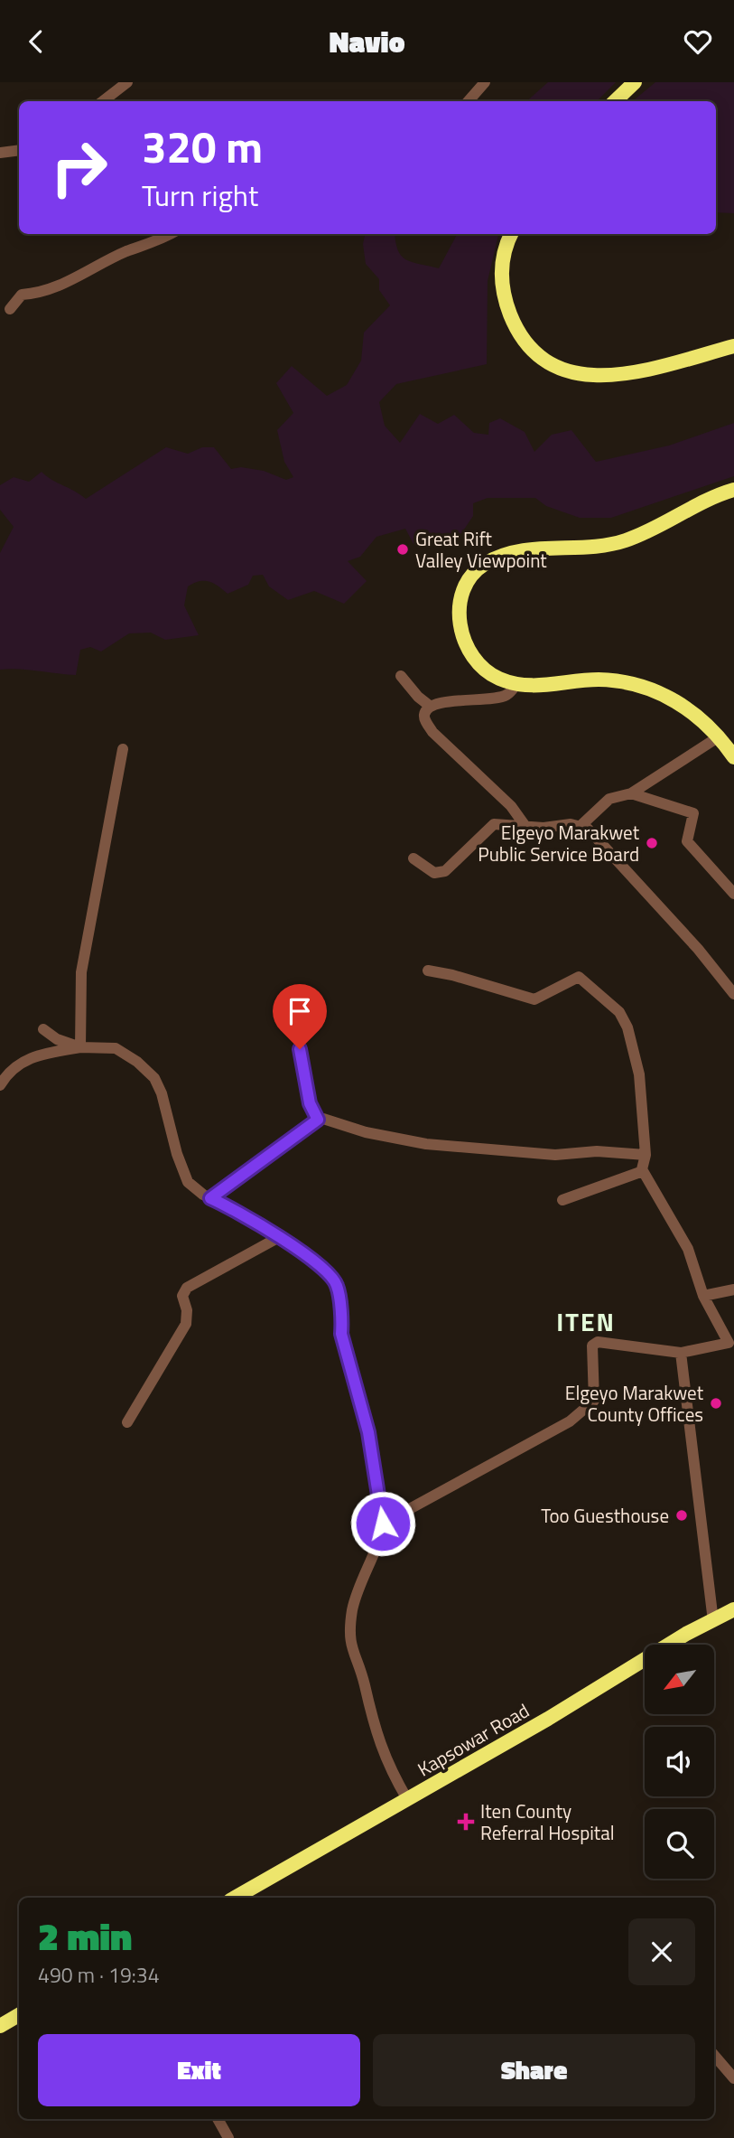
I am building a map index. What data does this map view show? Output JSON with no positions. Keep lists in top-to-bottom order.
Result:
{
  "streets": {
    "main road": ["Kapsowar Road"]
  },
  "districts": ["ITEN"],
  "places": {
    "other": [
      "Great Rift Valley Viewpoint",
      "Elgeyo Marakwet Public Service Board",
      "Elgeyo Marakwet County Offices",
      "Too Guesthouse"
    ],
    "health": ["Iten County Referral Hospital"]
  },
  "north": "bottom left",
  "page": {
    "header": "Navio",
    "turn": ["320 m", "Turn right"],
    "heading": ["2 min", "490 m · 19:34"],
    "buttons": ["Exit", "Share"]
  }
}
